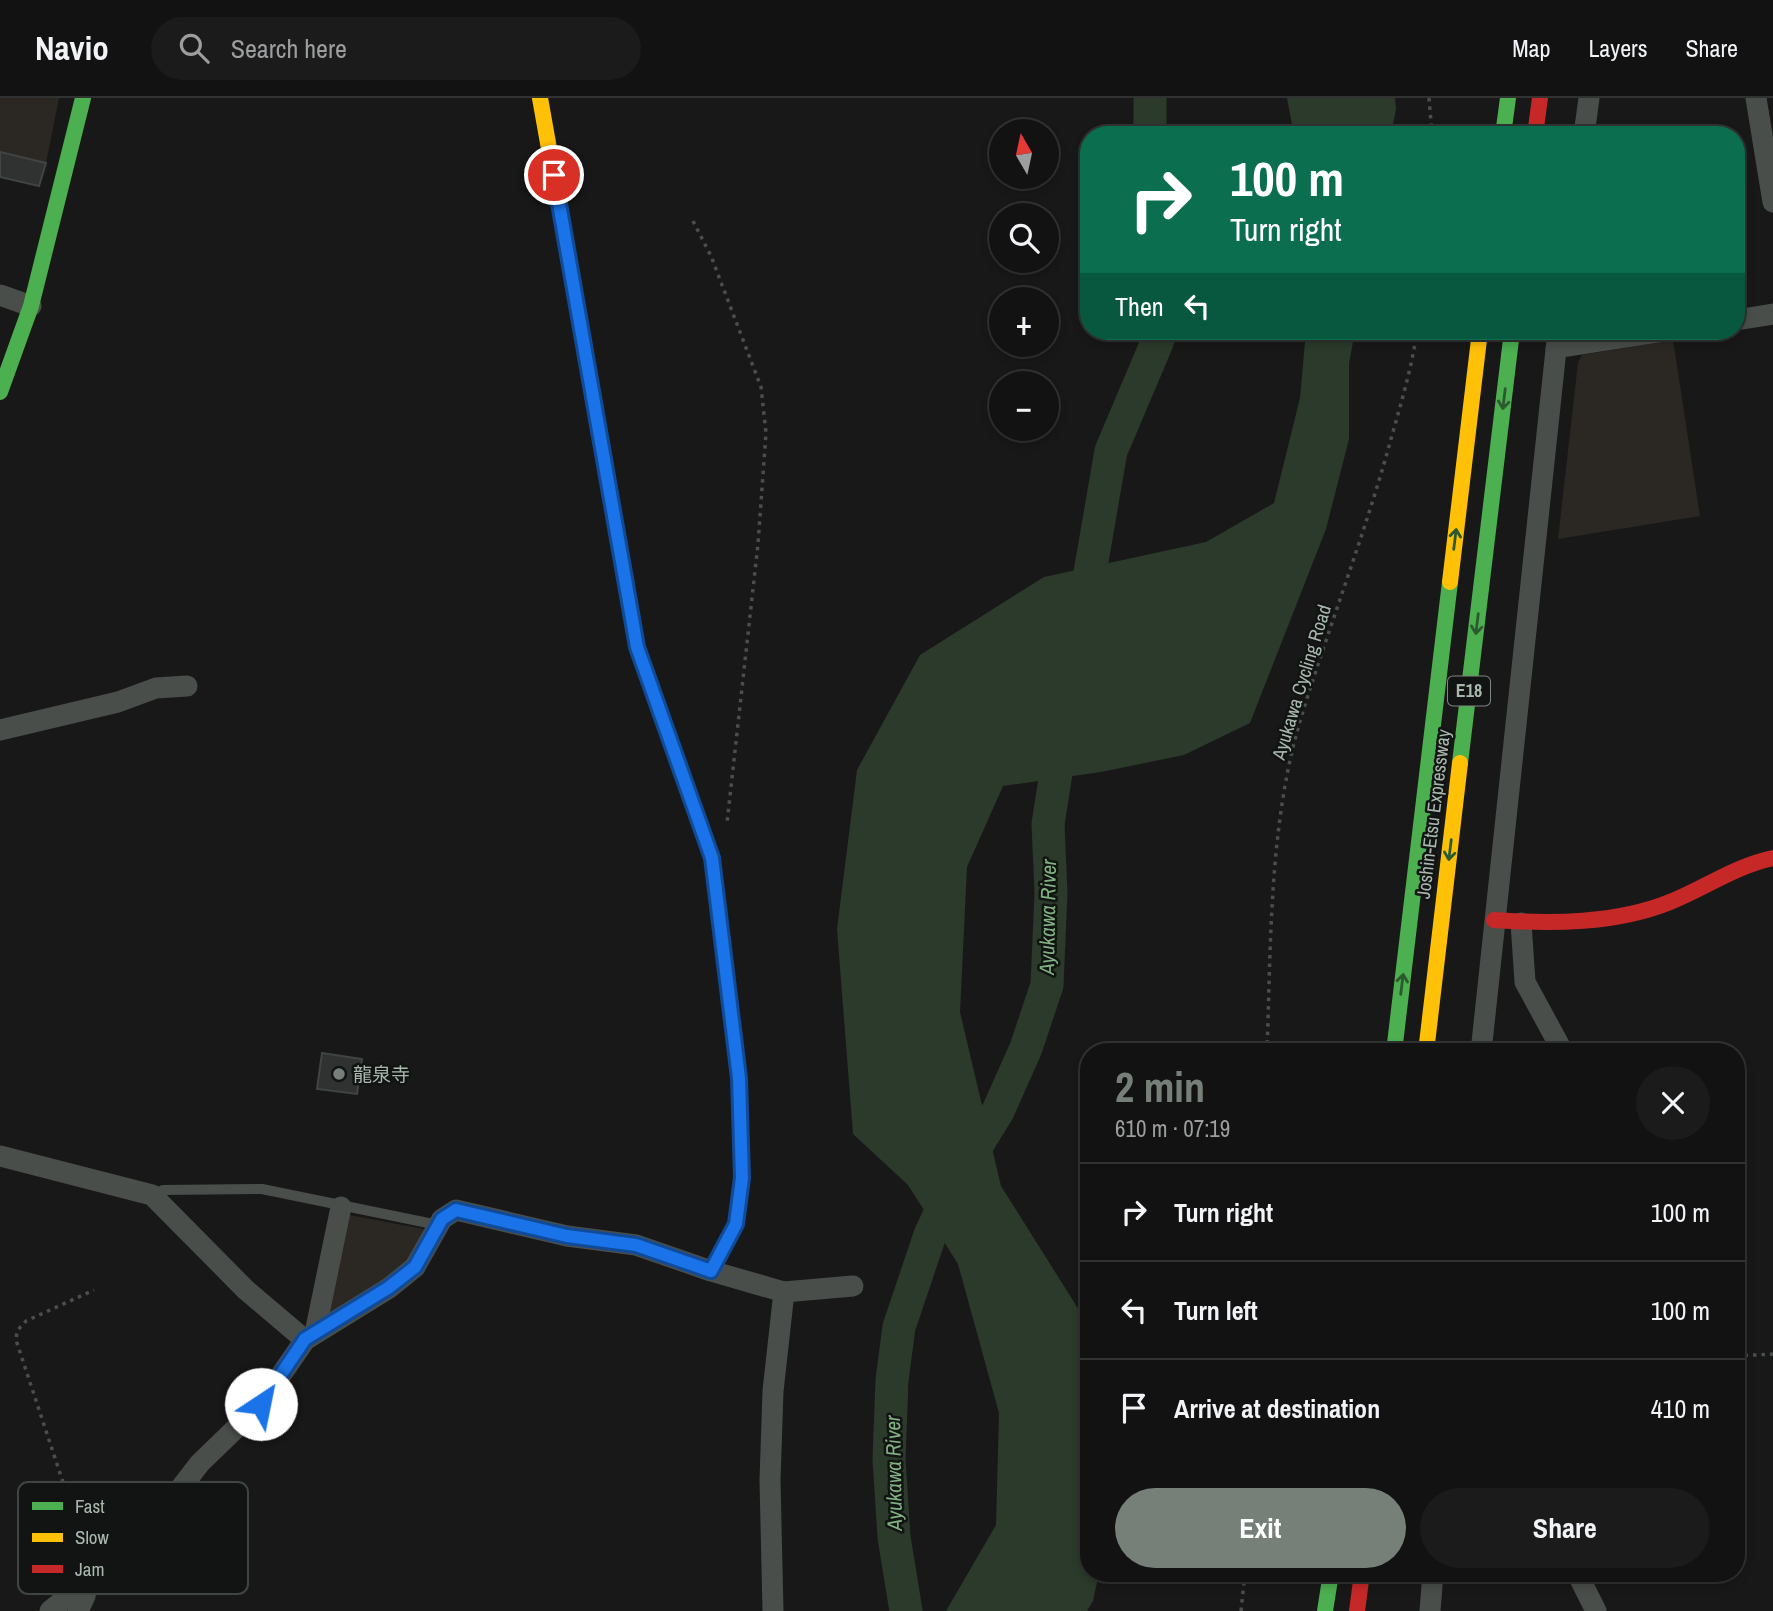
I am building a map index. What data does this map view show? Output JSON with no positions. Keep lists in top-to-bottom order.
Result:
{
  "streets": {
    "main road": ["E18", "Joshin-Etsu Expressway"],
    "path": ["Ayukawa Cycling Road"]
  },
  "water": ["Ayukawa River"],
  "places": ["龍泉寺"],
  "legend": ["Fast", "Slow", "Jam"],
  "north": "top",
  "page": {
    "header": "Navio",
    "search": "Search here",
    "nav": ["Map", "Layers", "Share"],
    "map_buttons": ["+", "−"],
    "turn": ["100 m", "Turn right"],
    "then": "Then",
    "heading": ["2 min", "610 m · 07:19"],
    "list": [
      {
        "name": "Turn right",
        "value": "100 m"
      },
      {
        "name": "Turn left",
        "value": "100 m"
      },
      {
        "name": "Arrive at destination",
        "value": "410 m"
      }
    ],
    "buttons": ["Exit", "Share"]
  }
}
